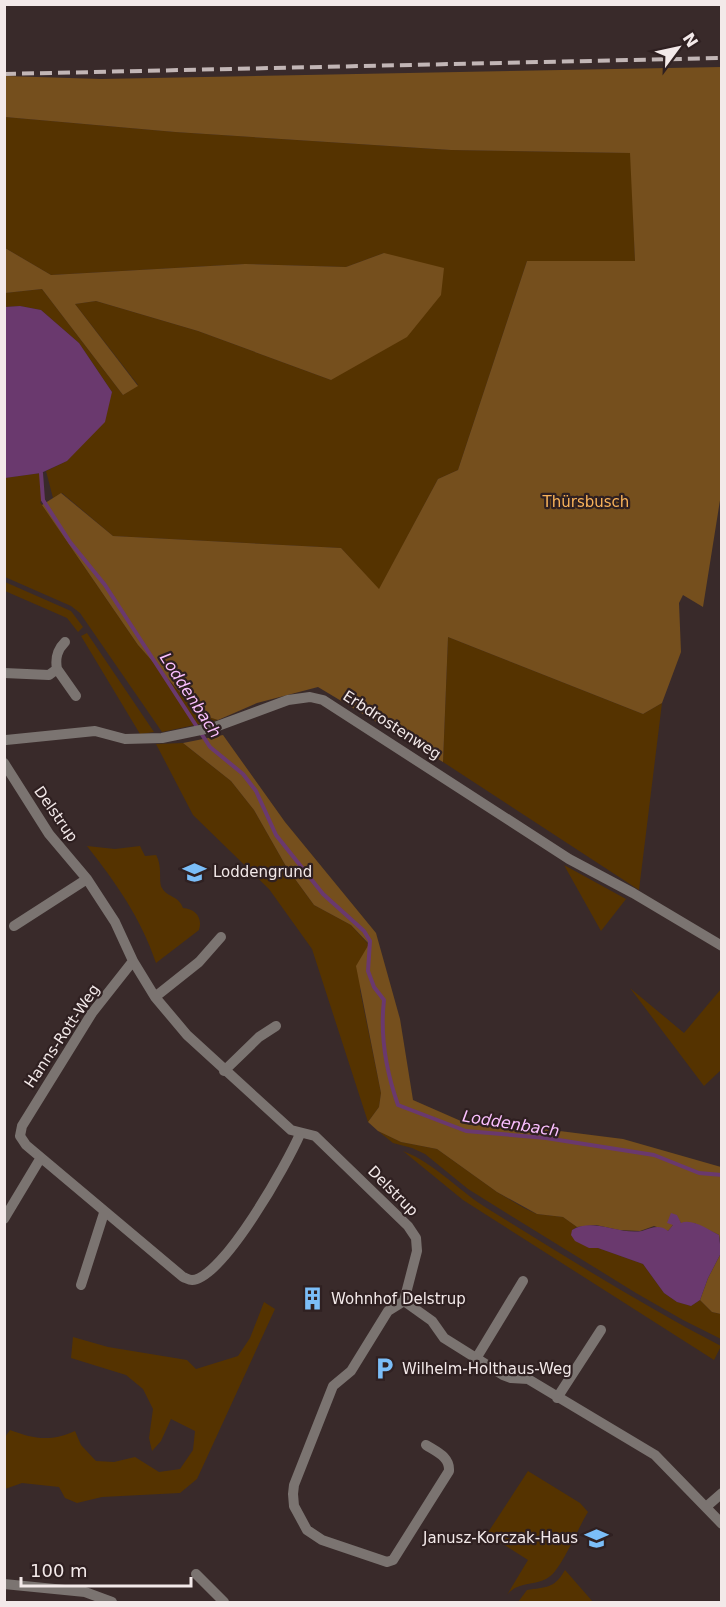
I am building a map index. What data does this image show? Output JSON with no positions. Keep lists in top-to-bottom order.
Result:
{
  "streets": {
    "street": ["Erbdrostenweg", "Delstrup", "Hanns-Rott-Weg"]
  },
  "crossings": [
    ["Delstrup", "Hanns-Rott-Weg"]
  ],
  "water": ["Loddenbach"],
  "parks": ["Thürsbusch"],
  "places": {
    "school or university": ["Loddengrund", "Janusz-Korczak-Haus"],
    "building": ["Wohnhof Delstrup"],
    "parking": ["Wilhelm-Holthaus-Weg"]
  },
  "scale_bar": "100 m",
  "north": "top right"
}
